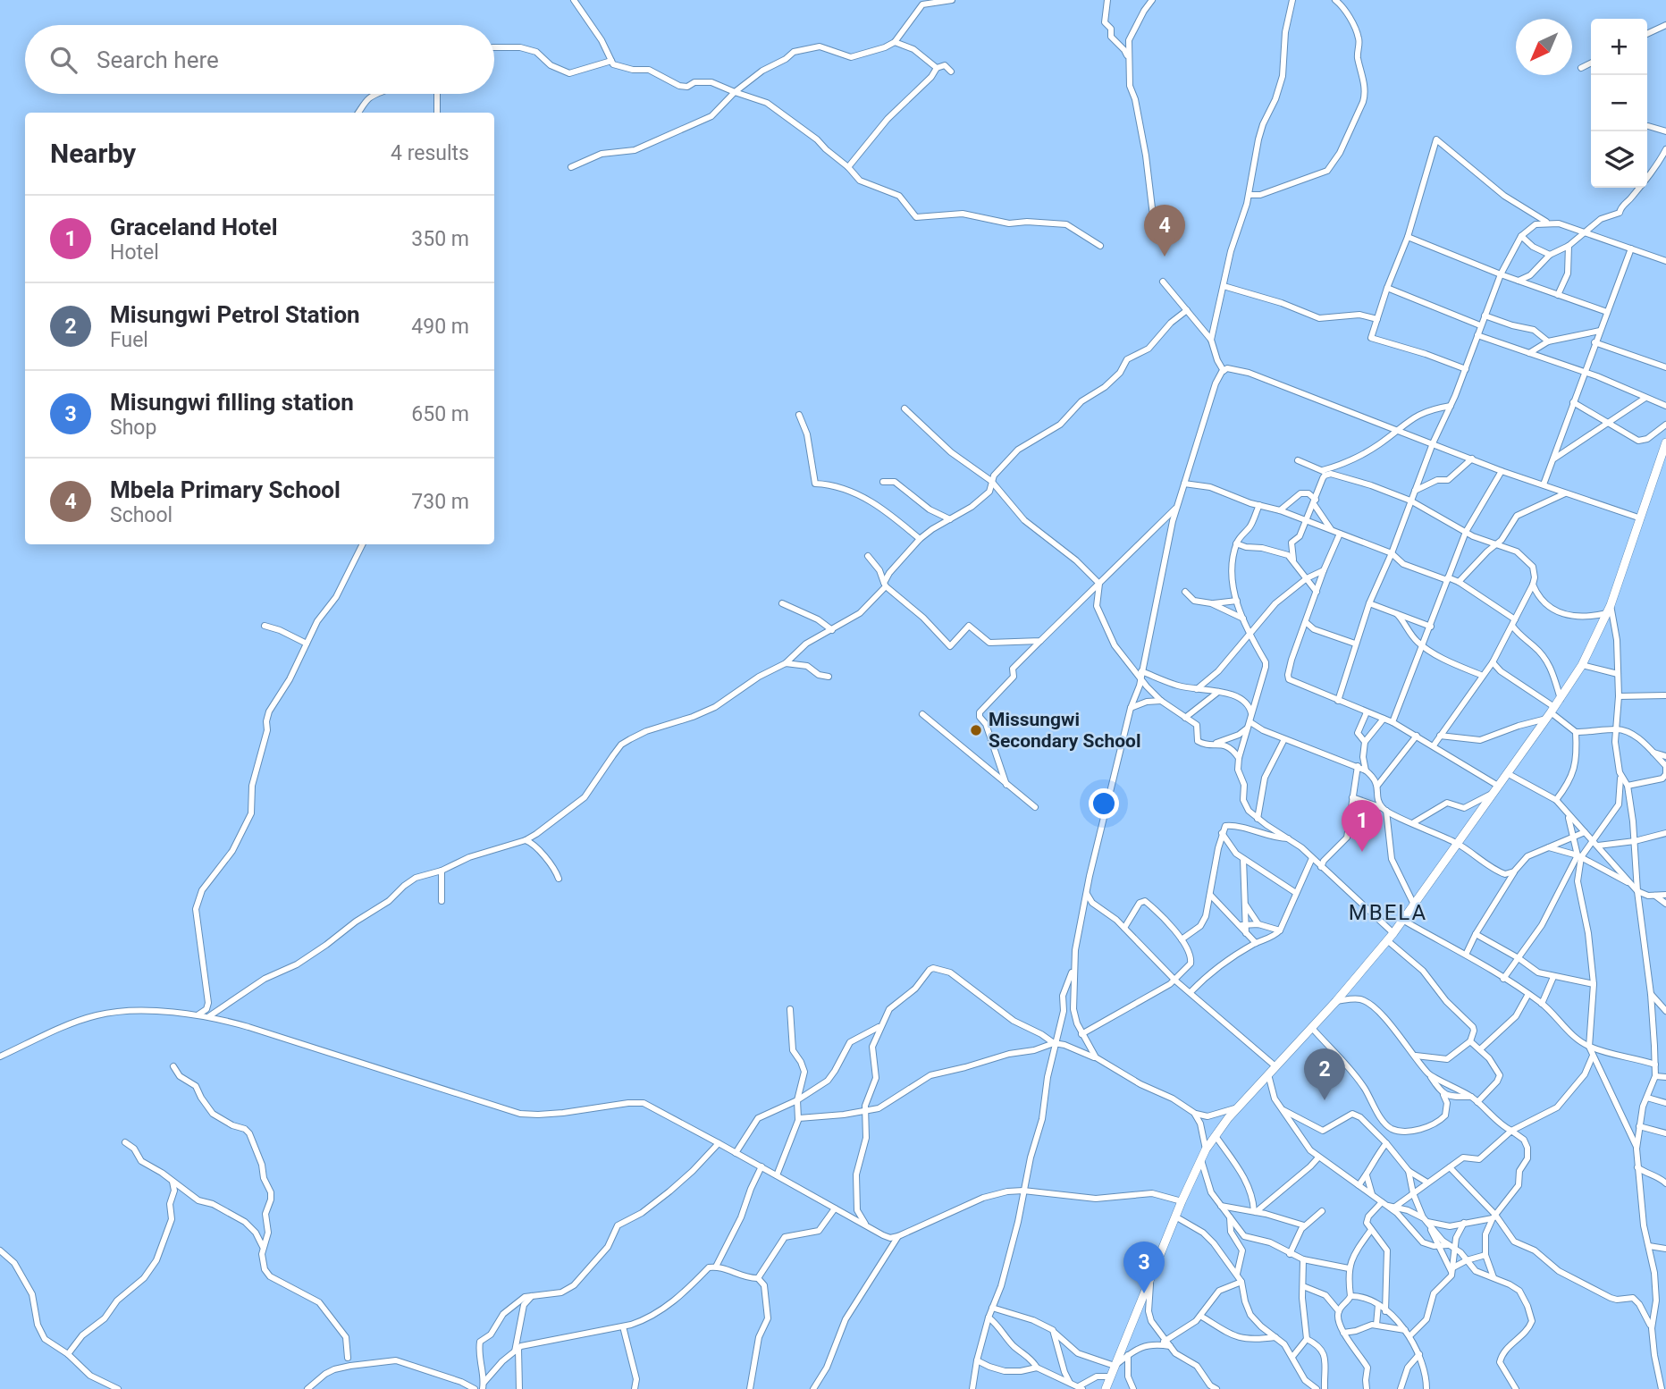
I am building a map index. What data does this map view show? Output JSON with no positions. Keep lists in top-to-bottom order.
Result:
{
  "districts": ["MBELA"],
  "places": ["Missungwi Secondary School"],
  "north": "bottom left",
  "page": {
    "map_buttons": ["+", "−"],
    "search": "Search here",
    "heading": ["Nearby", "4 results"],
    "list": [
      {
        "mark": "1",
        "name": "Graceland Hotel",
        "note": "Hotel",
        "value": "350 m"
      },
      {
        "mark": "2",
        "name": "Misungwi Petrol Station",
        "note": "Fuel",
        "value": "490 m"
      },
      {
        "mark": "3",
        "name": "Misungwi filling station",
        "note": "Shop",
        "value": "650 m"
      },
      {
        "mark": "4",
        "name": "Mbela Primary School",
        "note": "School",
        "value": "730 m"
      }
    ],
    "pins": [
      "4",
      "1",
      "2",
      "3"
    ]
  }
}
